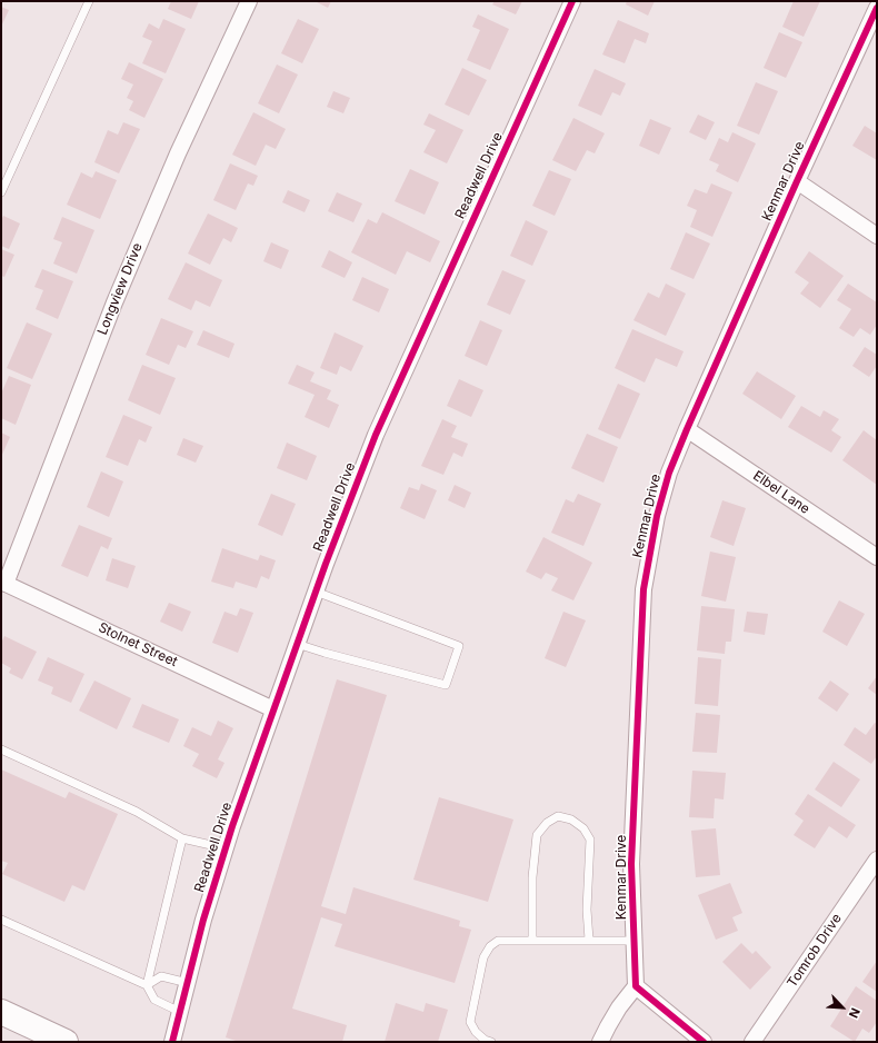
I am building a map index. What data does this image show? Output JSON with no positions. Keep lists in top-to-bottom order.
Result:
{
  "streets": {
    "street": [
      "Readwell Drive",
      "Kenmar Drive",
      "Longview Drive",
      "Elbel Lane",
      "Stolnet Street",
      "Tomrob Drive"
    ]
  },
  "crossings": [
    ["Readwell Drive", "Stolnet Street"],
    ["Kenmar Drive", "Elbel Lane"],
    ["Longview Drive", "Stolnet Street"]
  ],
  "north": "bottom right"
}
